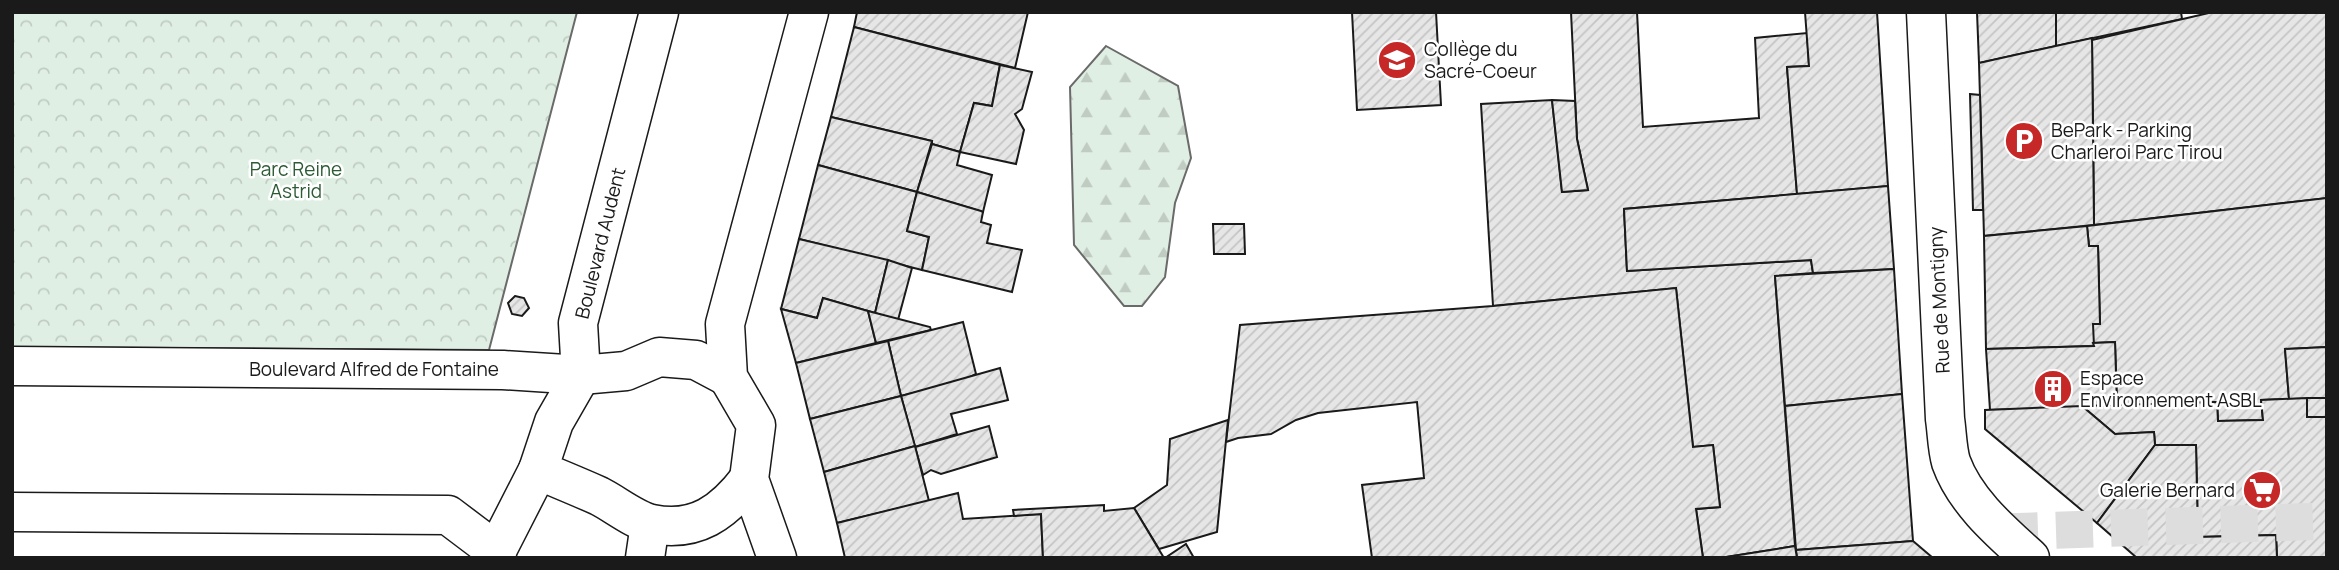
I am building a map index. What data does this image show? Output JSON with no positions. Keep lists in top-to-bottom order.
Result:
{
  "streets": {
    "street": ["Boulevard Audent", "Rue de Montigny", "Boulevard Alfred de Fontaine"]
  },
  "crossings": [
    ["Boulevard Audent", "Boulevard Alfred de Fontaine"]
  ],
  "parks": ["Parc Reine Astrid"],
  "places": {
    "school or university": ["Collège du Sacré-Coeur"],
    "parking": ["BePark - Parking Charleroi Parc Tirou"],
    "building": ["Espace Environnement ASBL"],
    "supermarket": ["Galerie Bernard"]
  }
}
